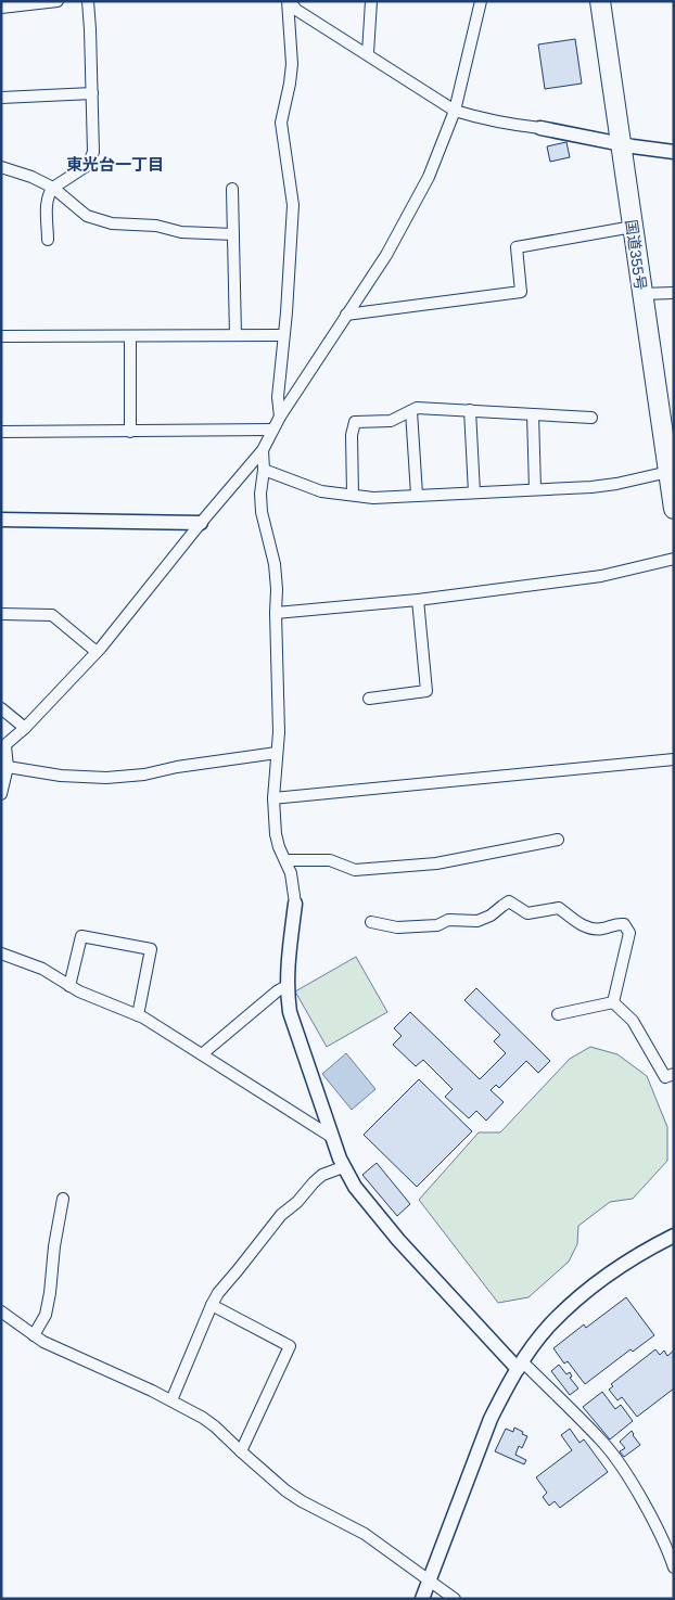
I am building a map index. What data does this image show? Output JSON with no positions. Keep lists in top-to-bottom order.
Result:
{
  "streets": {
    "highway": ["国道355号"]
  },
  "districts": ["東光台一丁目"]
}
